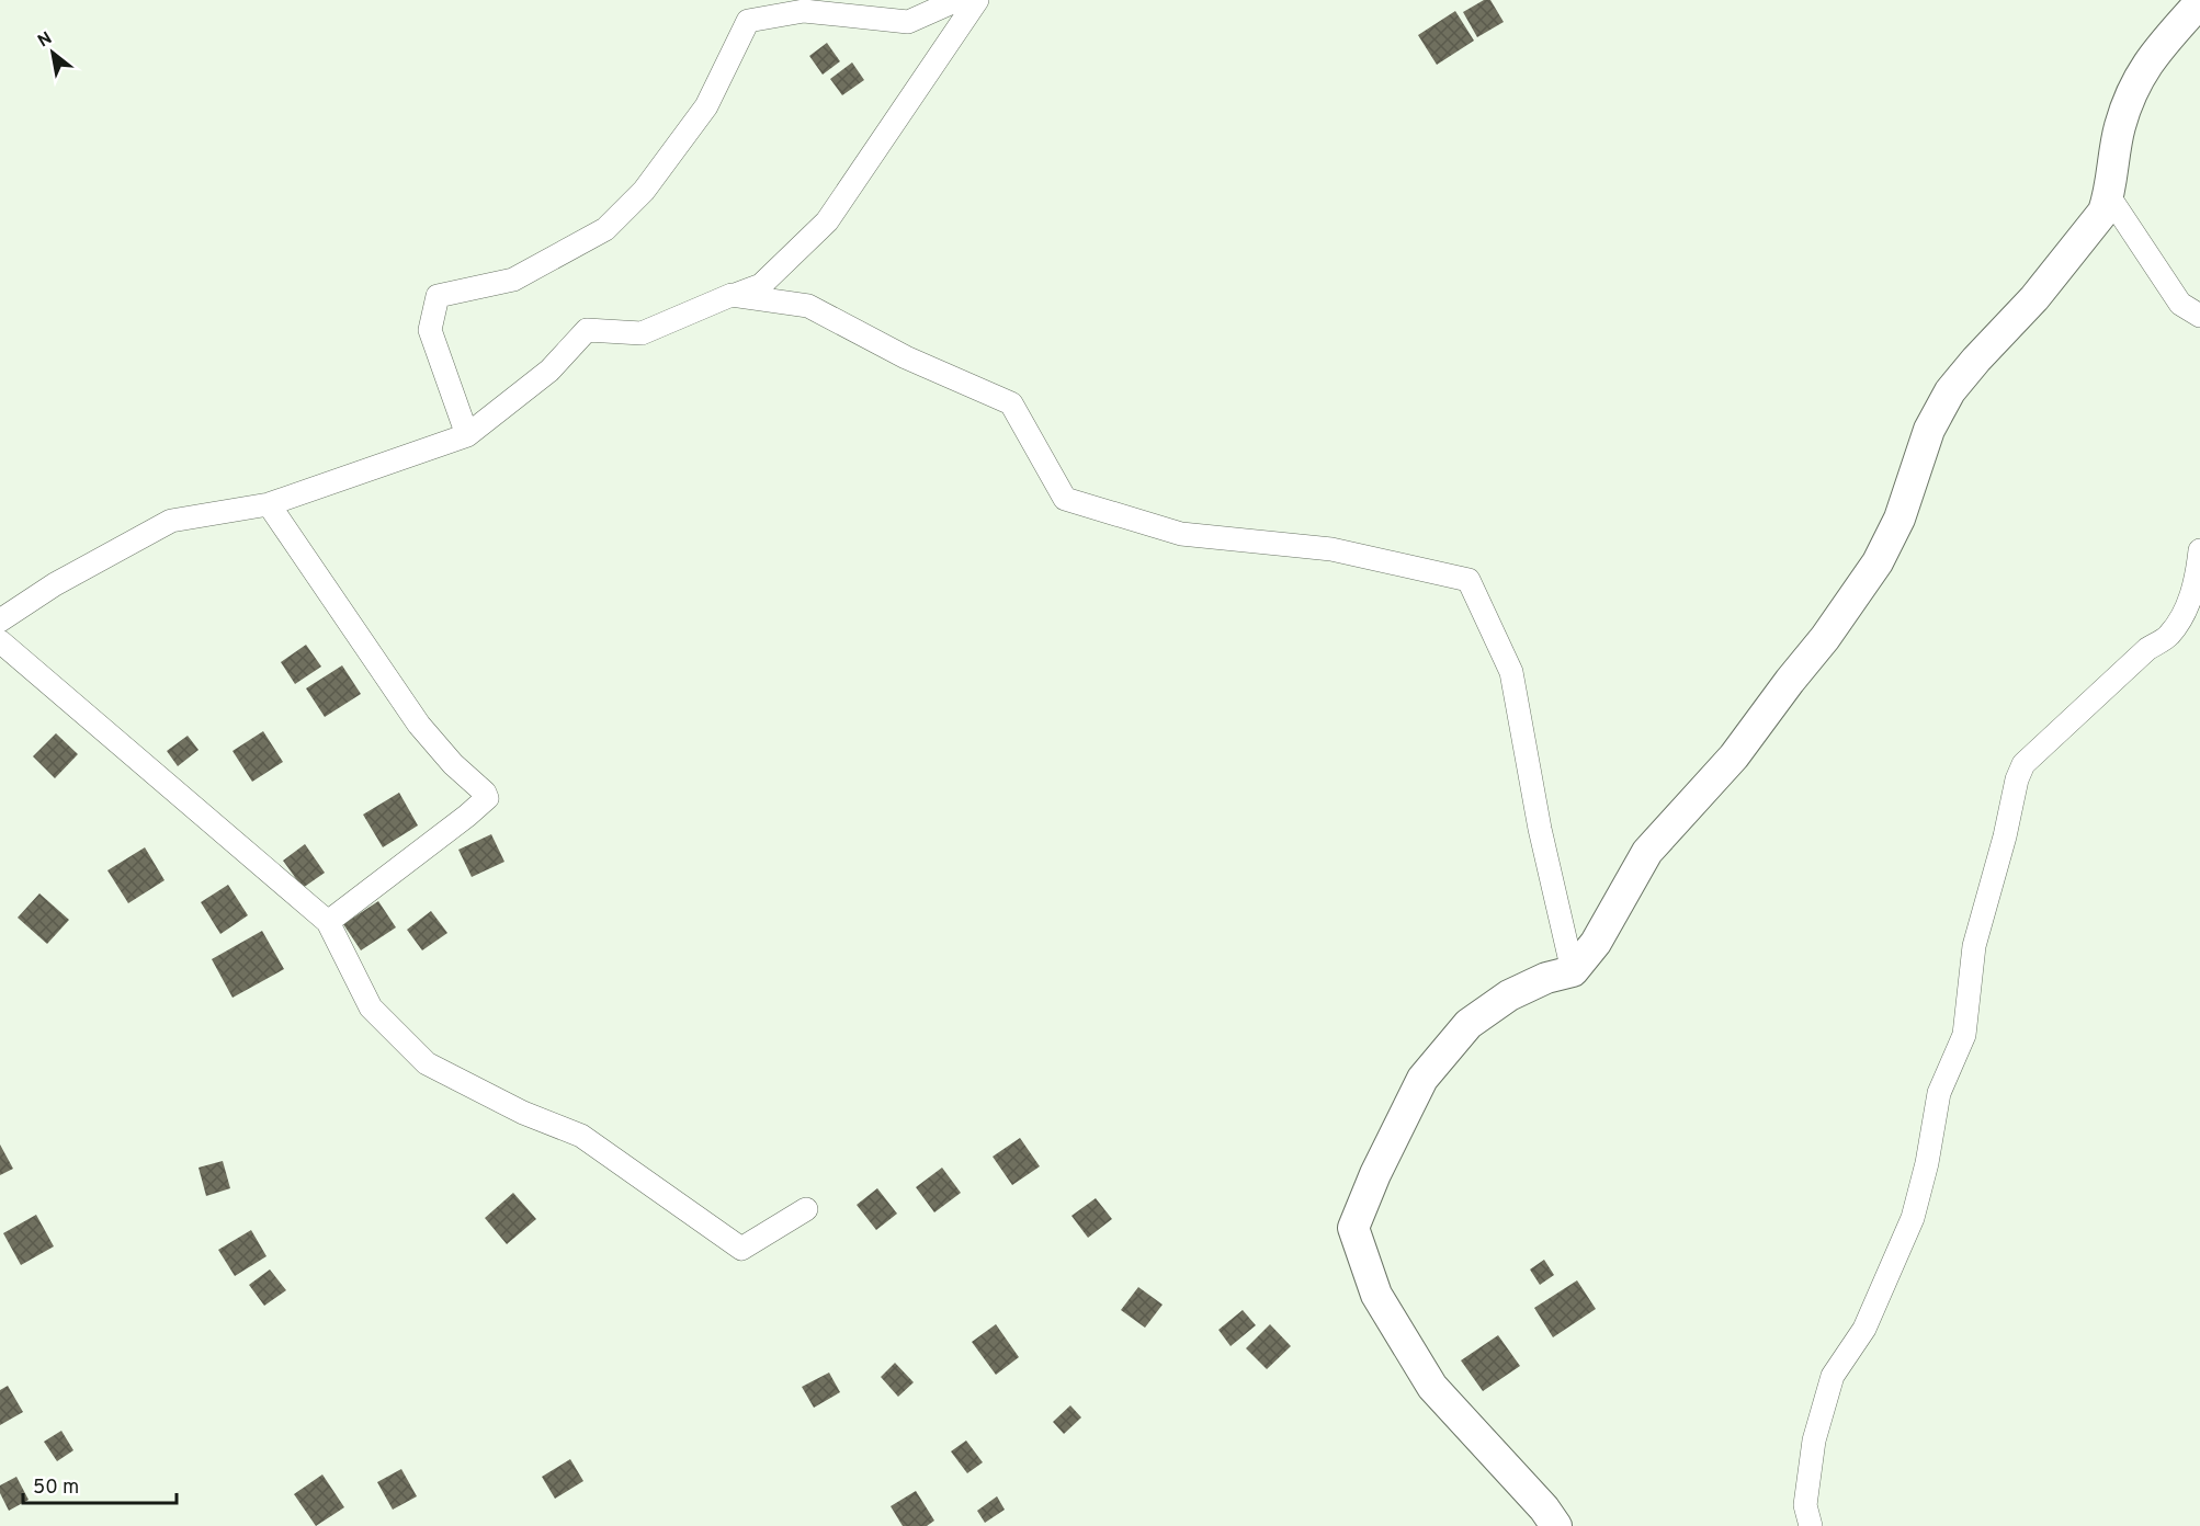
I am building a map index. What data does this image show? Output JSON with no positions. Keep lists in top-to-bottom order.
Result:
{
  "scale_bar": "50 m",
  "north": "top left"
}
